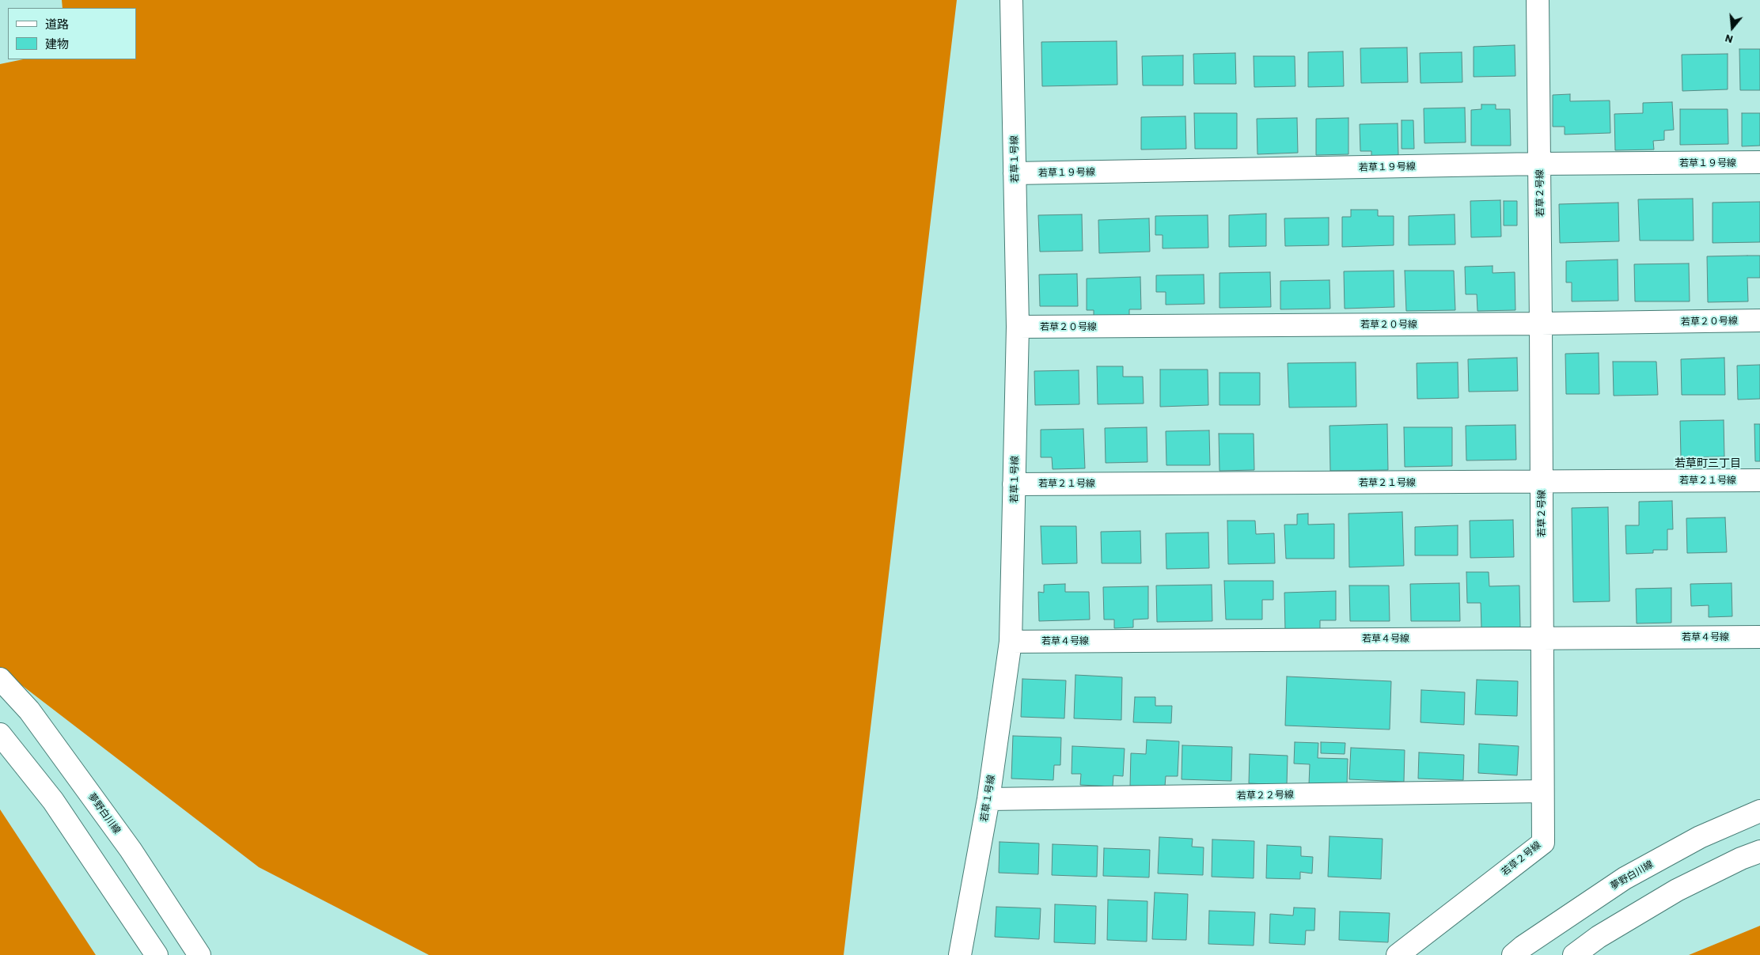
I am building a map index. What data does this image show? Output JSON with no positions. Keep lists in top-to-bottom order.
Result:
{
  "streets": {
    "street": [
      "若草１号線",
      "若草１９号線",
      "若草２号線",
      "若草２０号線",
      "若草２１号線",
      "若草４号線",
      "若草２２号線",
      "夢野白川線"
    ]
  },
  "crossings": [
    ["若草１号線", "若草１９号線"],
    ["若草１号線", "若草２０号線"],
    ["若草１号線", "若草２１号線"],
    ["若草１号線", "若草４号線"],
    ["若草１号線", "若草２２号線"],
    ["若草１９号線", "若草２号線"],
    ["若草２号線", "若草２０号線"],
    ["若草２号線", "若草２１号線"],
    ["若草２号線", "若草４号線"],
    ["若草２号線", "若草２２号線"]
  ],
  "districts": ["若草町三丁目"],
  "legend": ["道路", "建物"],
  "north": "bottom"
}
